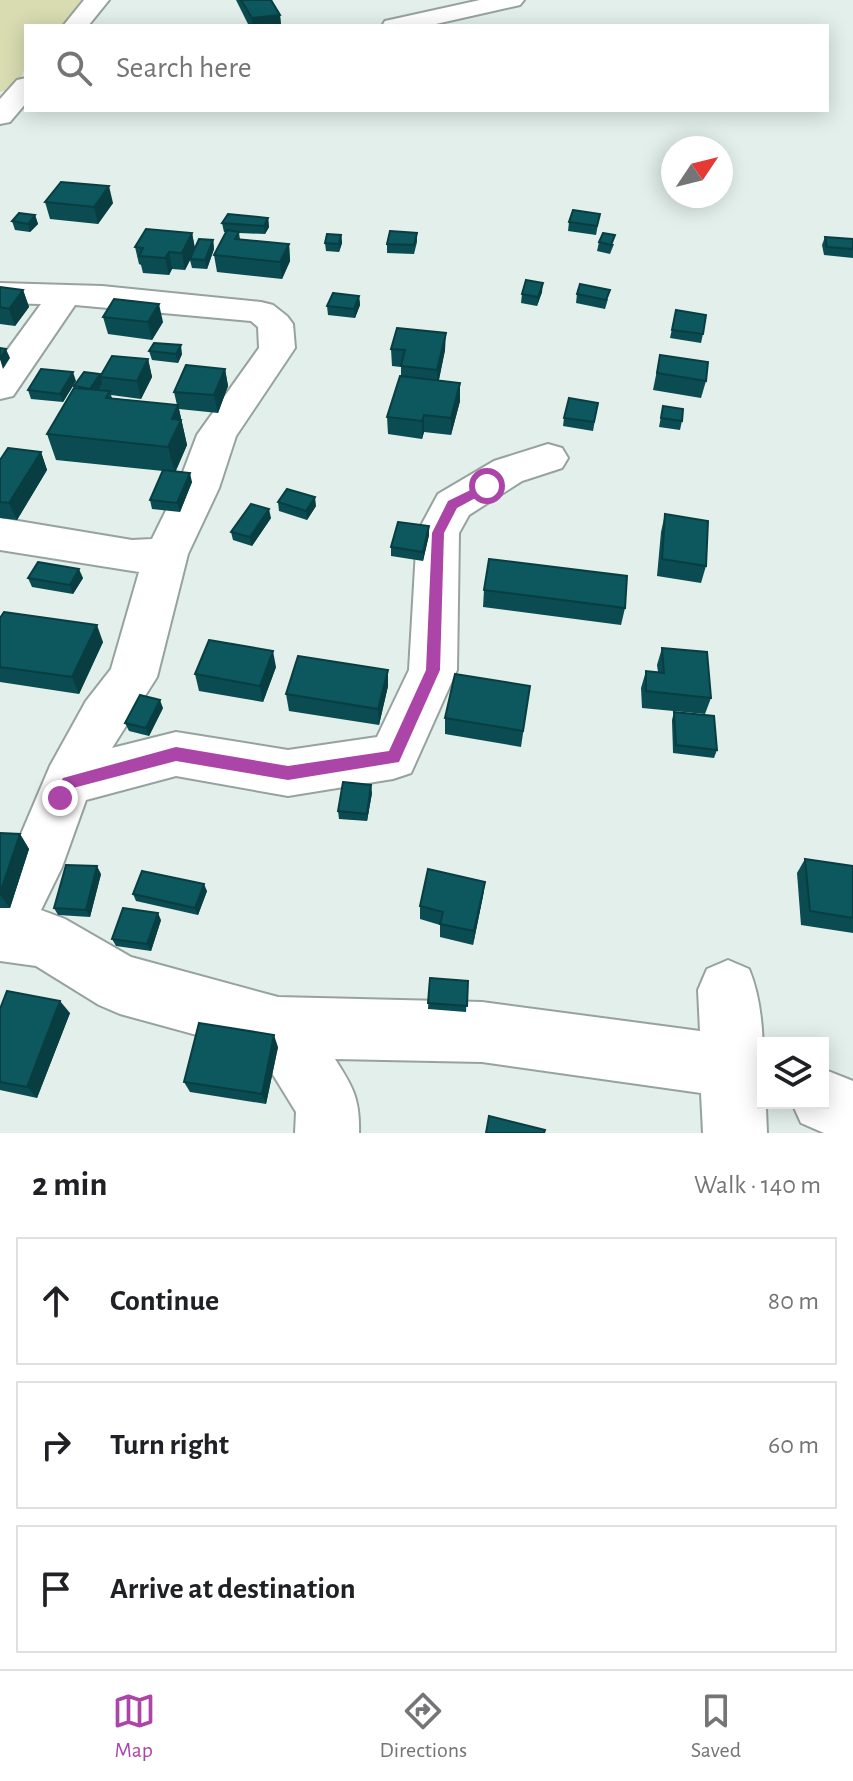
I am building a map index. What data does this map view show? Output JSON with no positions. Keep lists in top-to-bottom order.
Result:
{
  "north": "top right",
  "page": {
    "search": "Search here",
    "heading": ["2 min", "Walk · 140 m"],
    "list": [
      ["Continue", "80 m"],
      ["Turn right", "60 m"],
      "Arrive at destination"
    ],
    "nav": ["Map", "Directions", "Saved"]
  }
}
